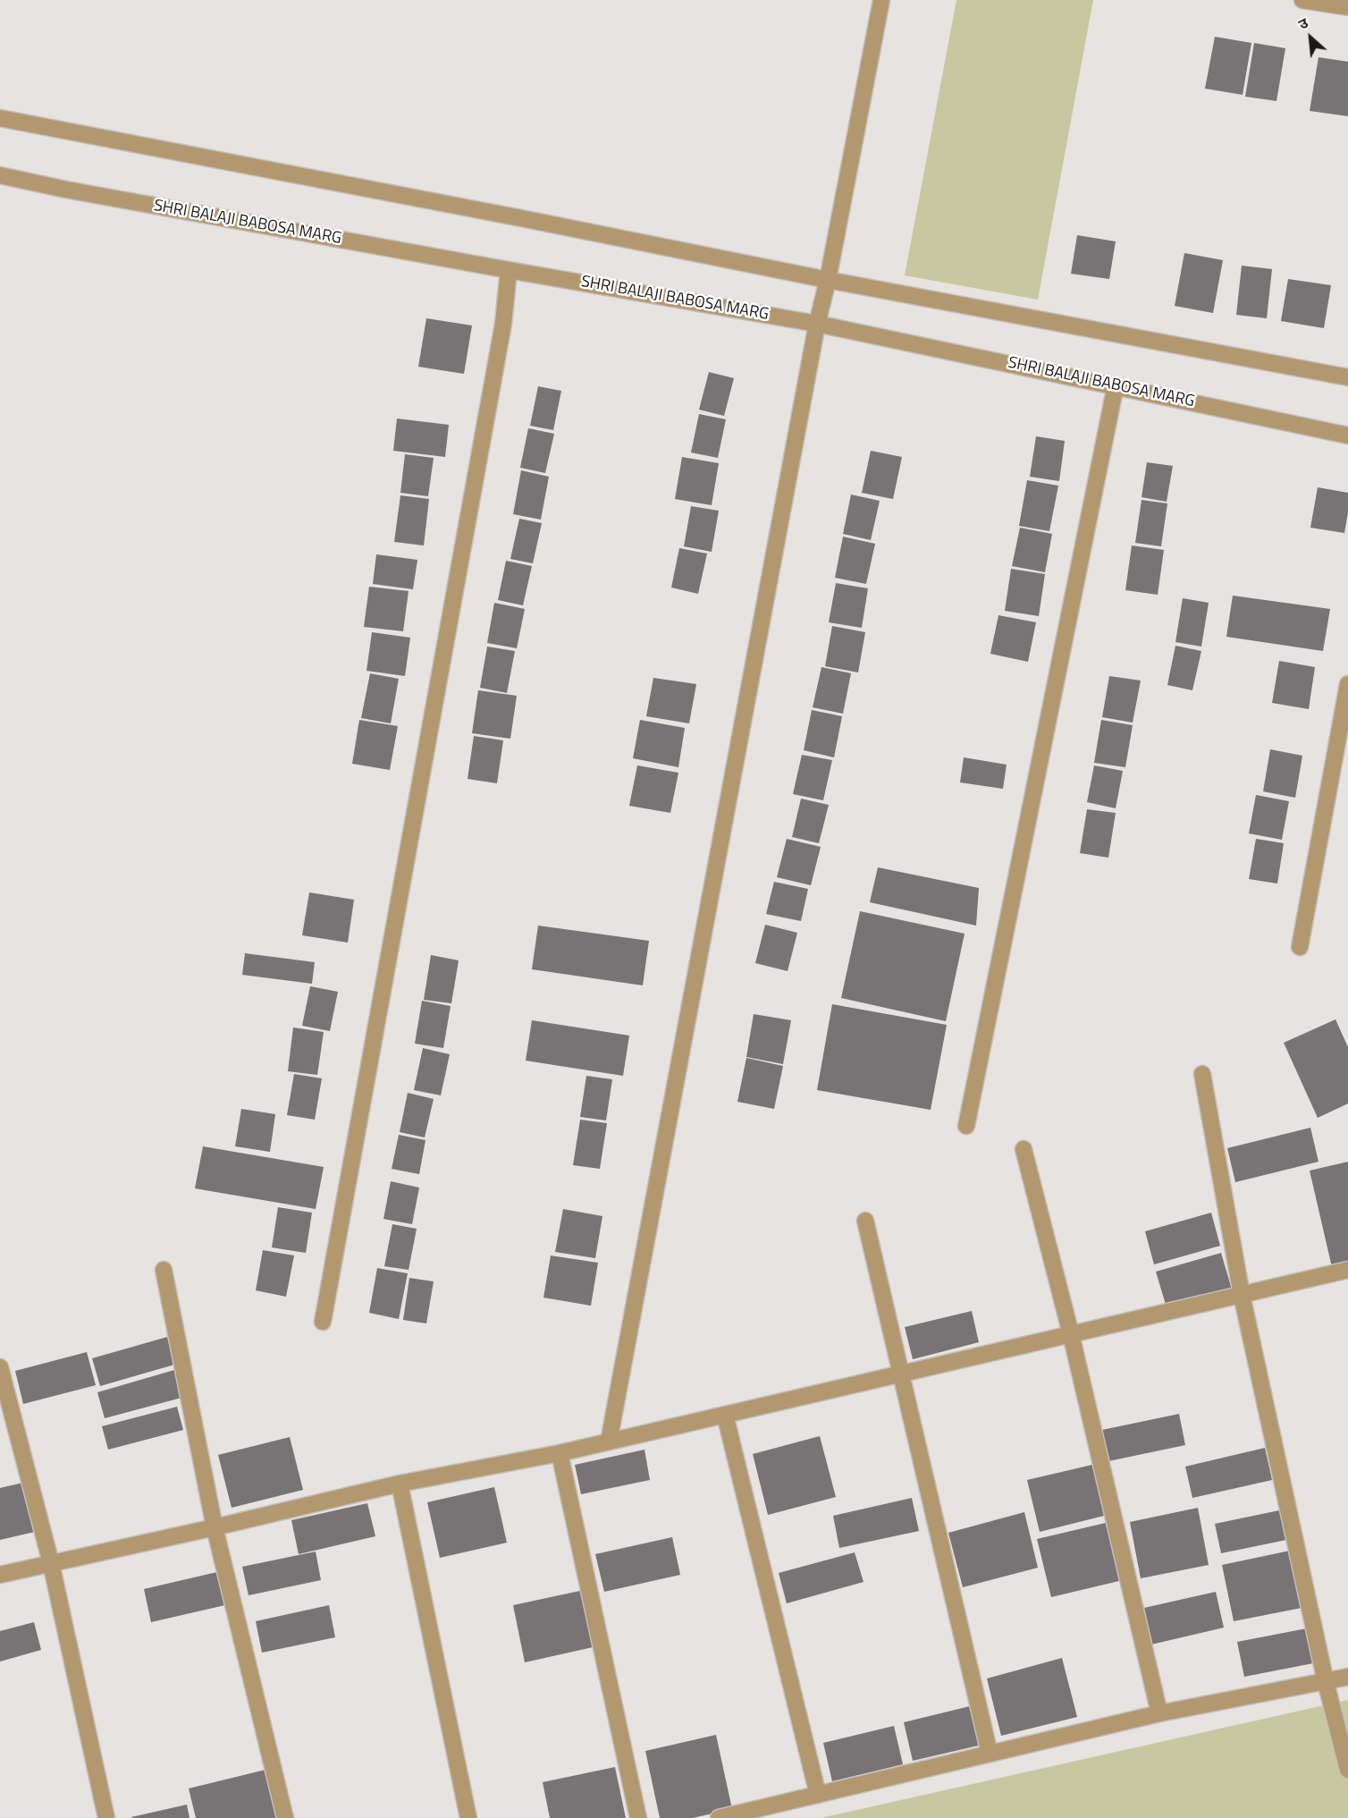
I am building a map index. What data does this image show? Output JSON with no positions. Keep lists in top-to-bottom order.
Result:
{
  "streets": {
    "street": ["SHRI BALAJI BABOSA MARG"]
  },
  "north": "top left"
}
